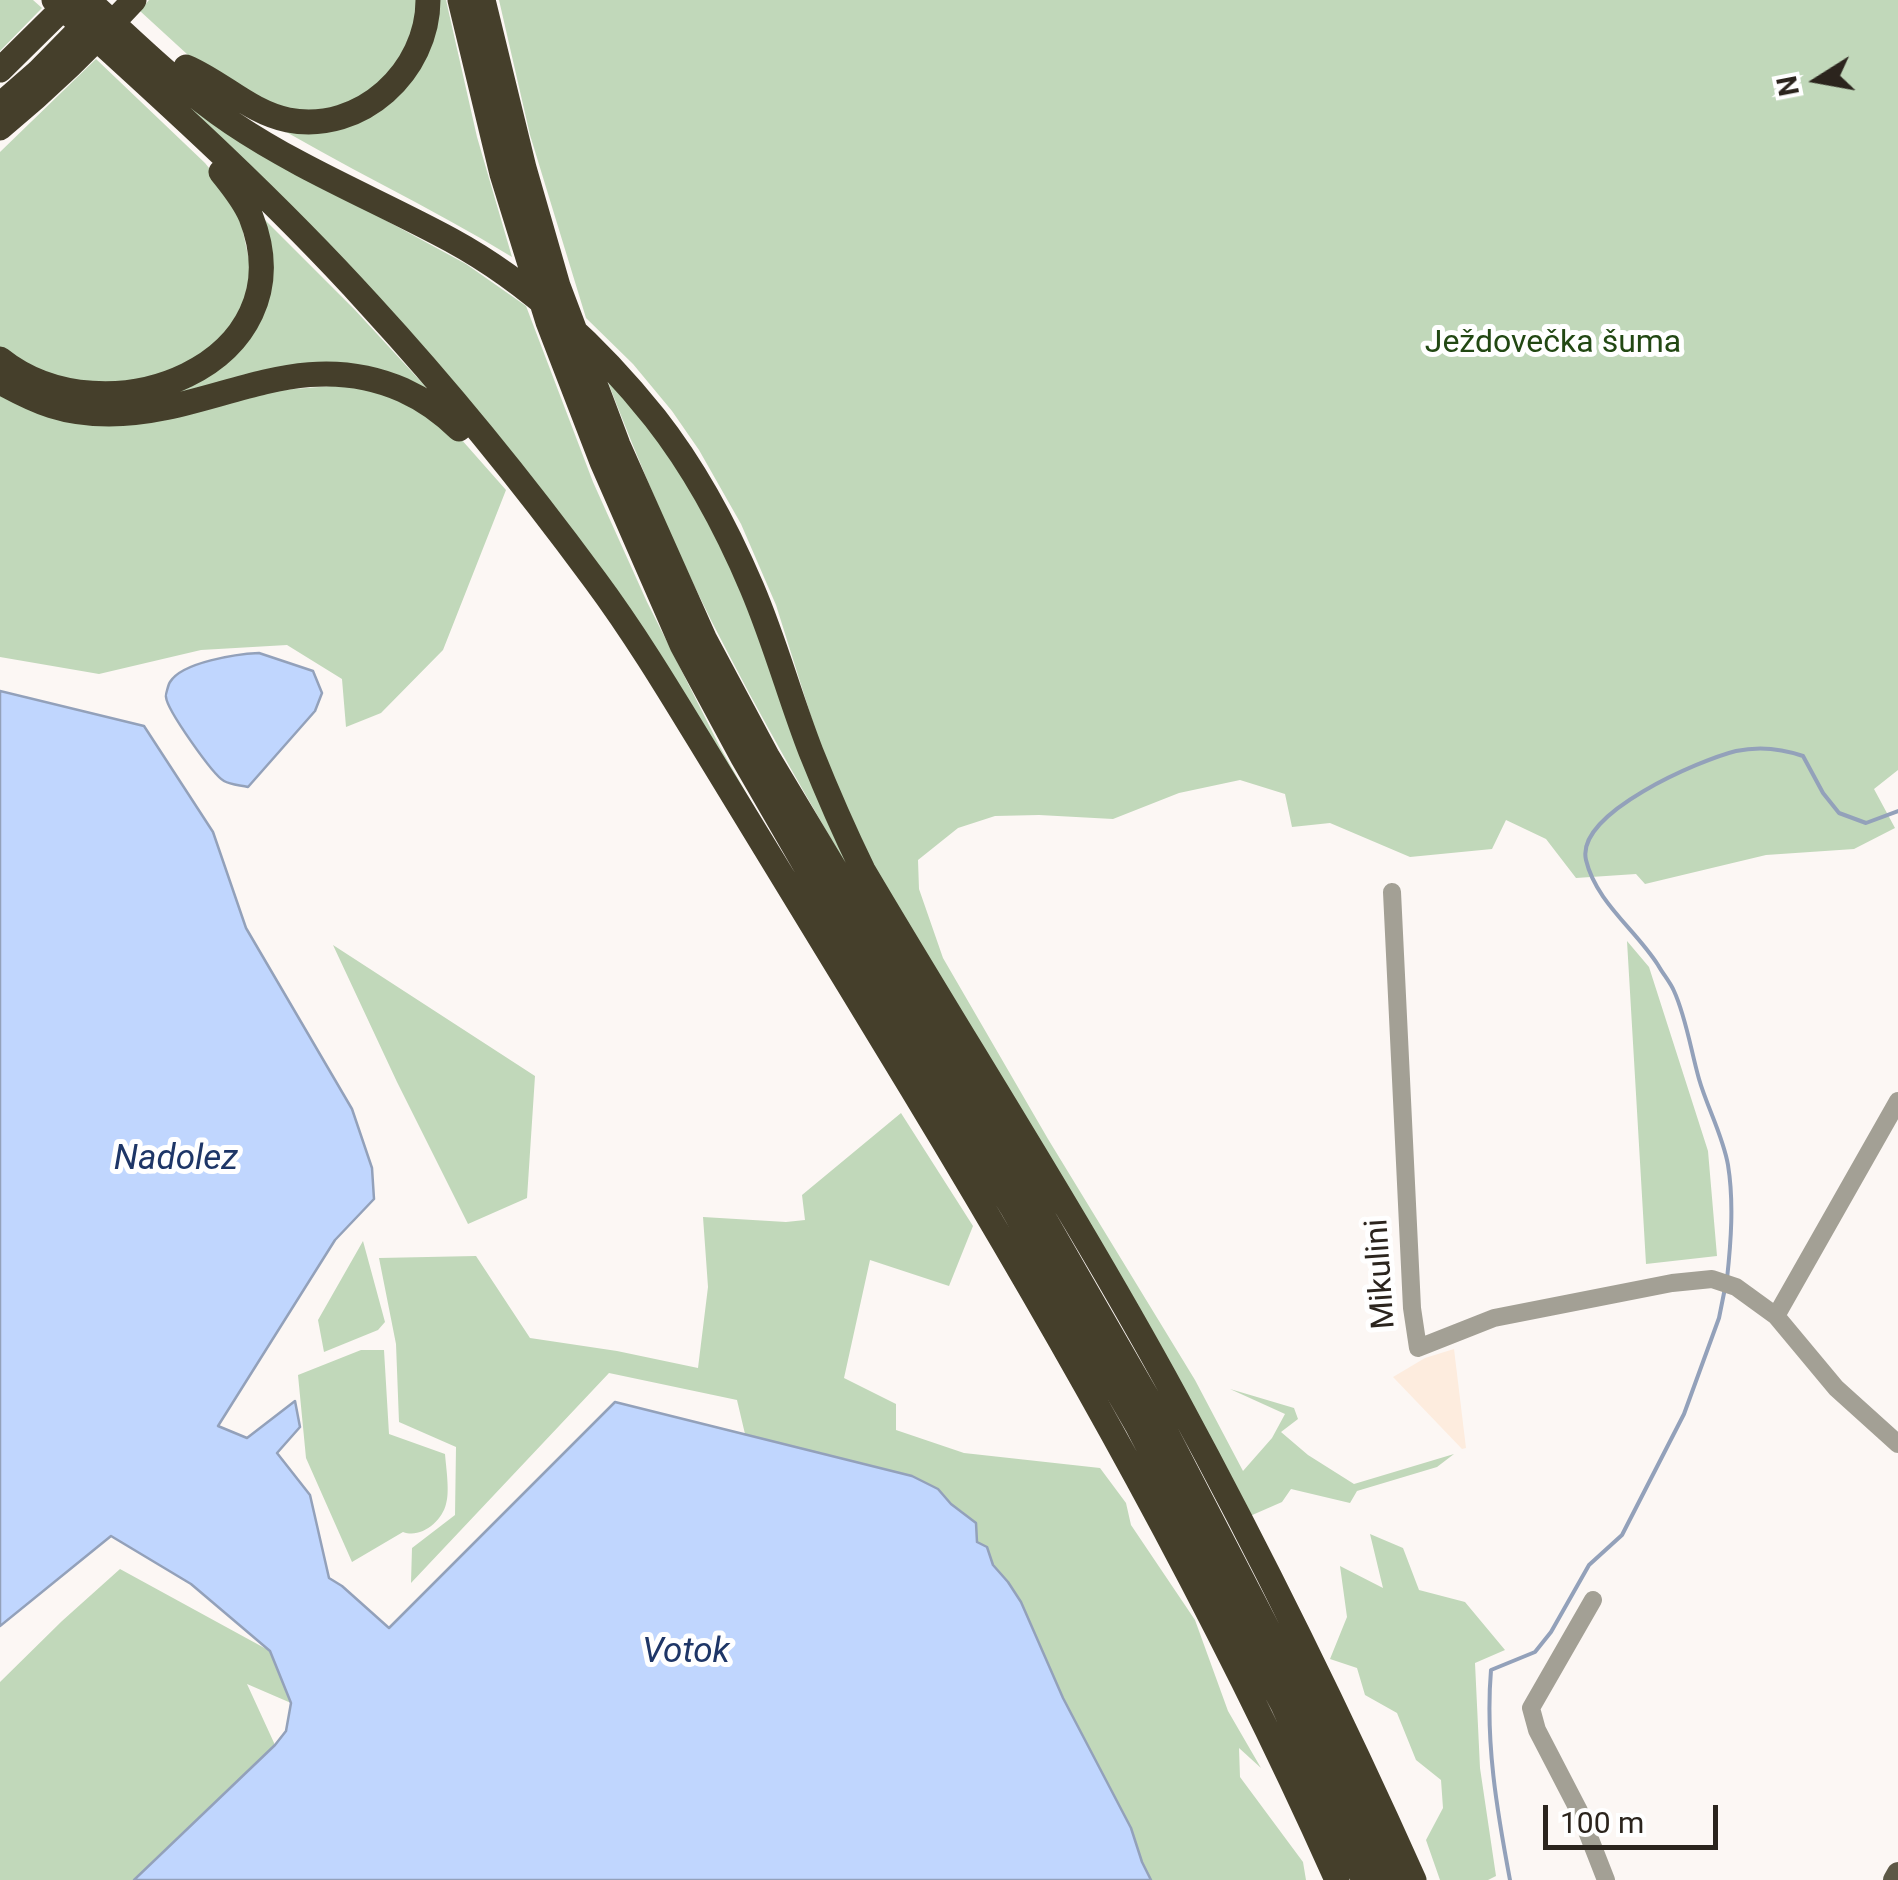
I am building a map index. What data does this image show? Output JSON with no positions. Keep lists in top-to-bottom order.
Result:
{
  "streets": {
    "street": ["Mikulini"]
  },
  "water": ["Nadolez", "Votok"],
  "parks": ["Ježdovečka šuma"],
  "scale_bar": "100 m",
  "north": "left"
}
